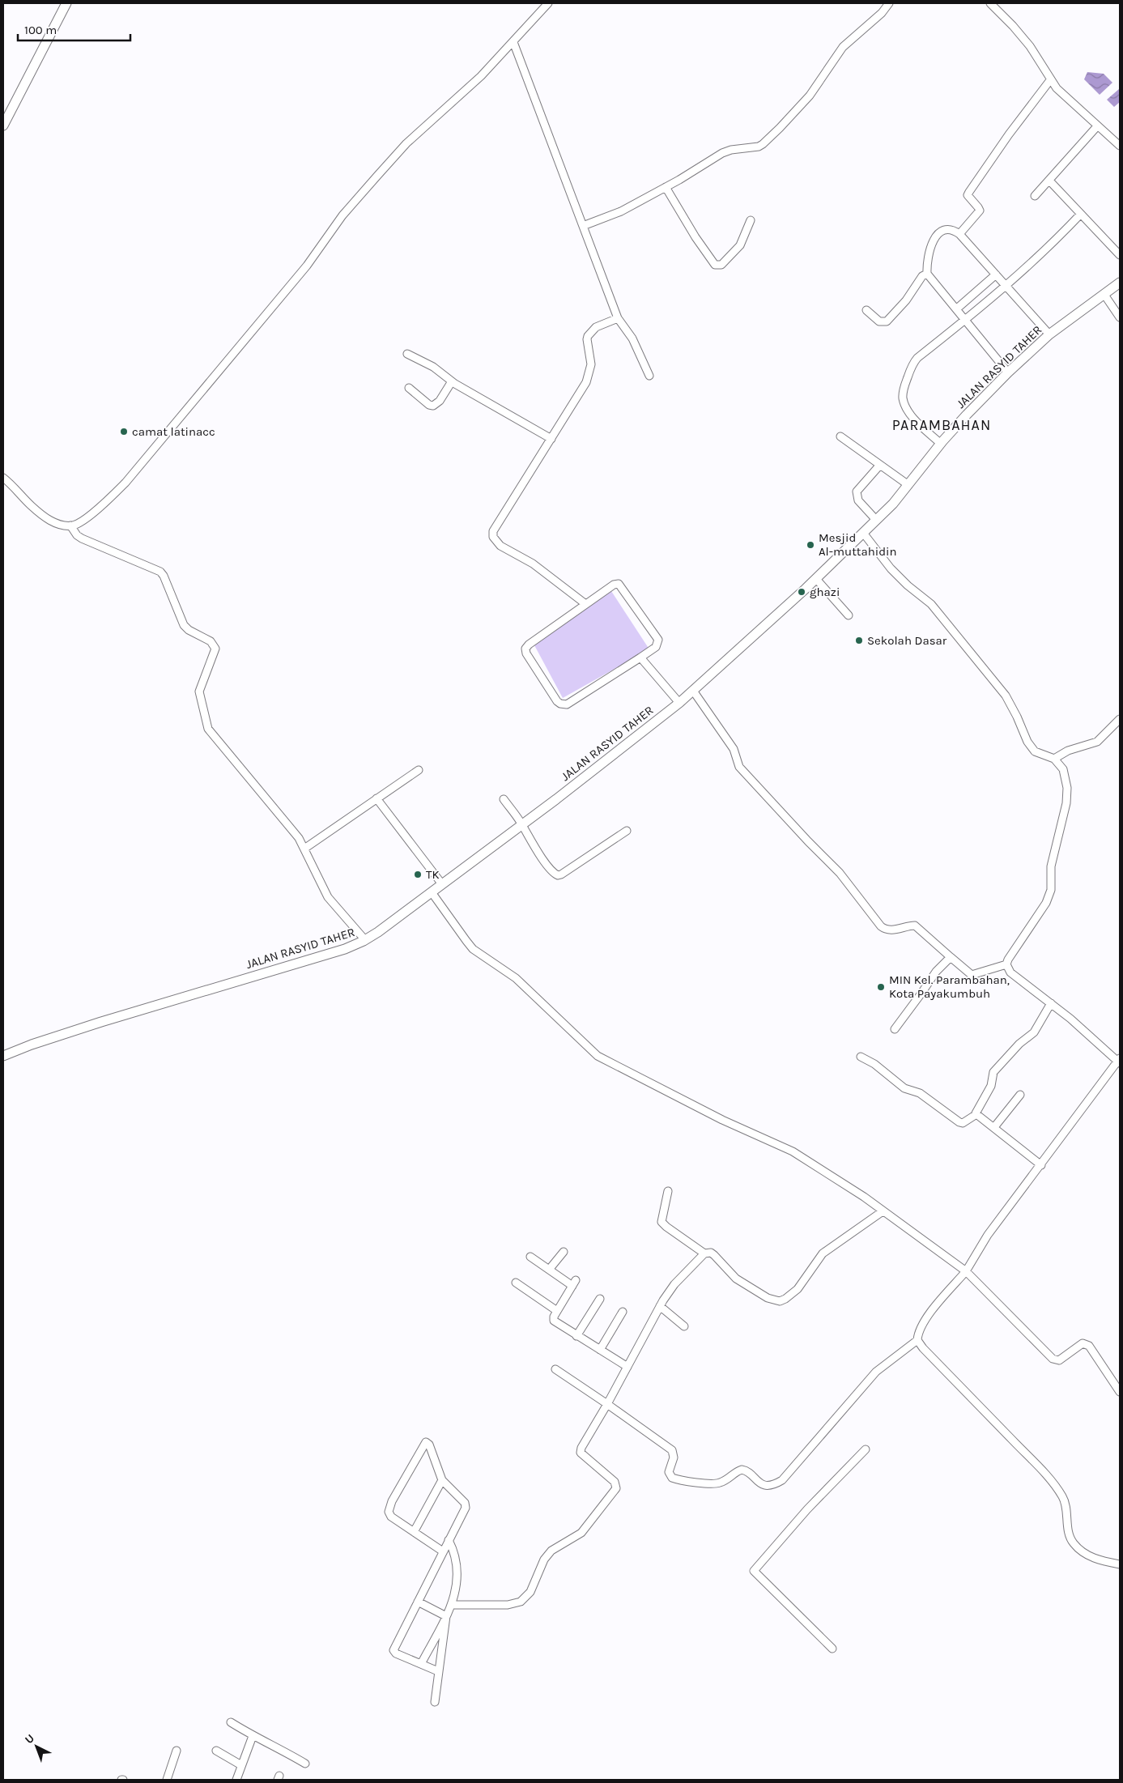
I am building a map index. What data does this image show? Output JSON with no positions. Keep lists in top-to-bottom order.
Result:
{
  "streets": {
    "street": ["JALAN RASYID TAHER"]
  },
  "districts": ["PARAMBAHAN"],
  "places": [
    "camat latinacc",
    "Mesjid Al-muttahidin",
    "ghazi",
    "Sekolah Dasar",
    "TK",
    "MIN Kel. Parambahan, Kota Payakumbuh"
  ],
  "scale_bar": "100 m",
  "north": "top left"
}
